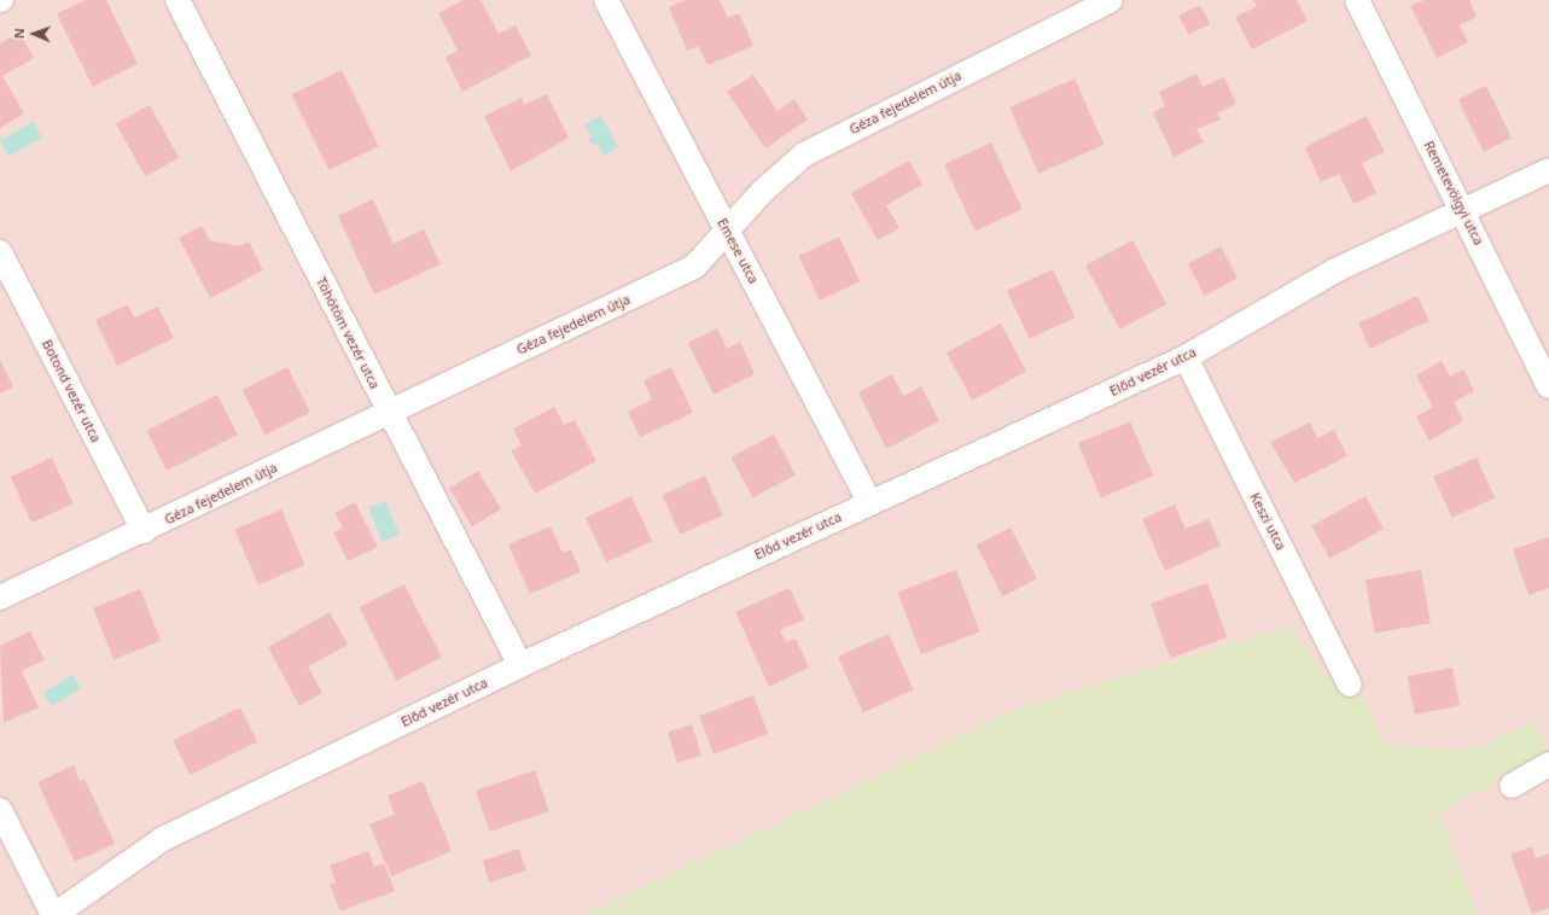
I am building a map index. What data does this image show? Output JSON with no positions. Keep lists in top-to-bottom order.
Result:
{
  "streets": {
    "street": [
      "Géza fejedelem útja",
      "Remetevölgyi utca",
      "Emese utca",
      "Töhötöm vezér utca",
      "Előd vezér utca",
      "Botond vezér utca",
      "Keszi utca"
    ]
  },
  "crossings": [
    ["Géza fejedelem útja", "Emese utca"],
    ["Géza fejedelem útja", "Töhötöm vezér utca"],
    ["Géza fejedelem útja", "Botond vezér utca"],
    ["Remetevölgyi utca", "Előd vezér utca"],
    ["Emese utca", "Előd vezér utca"],
    ["Töhötöm vezér utca", "Előd vezér utca"],
    ["Előd vezér utca", "Keszi utca"]
  ],
  "north": "left"
}
